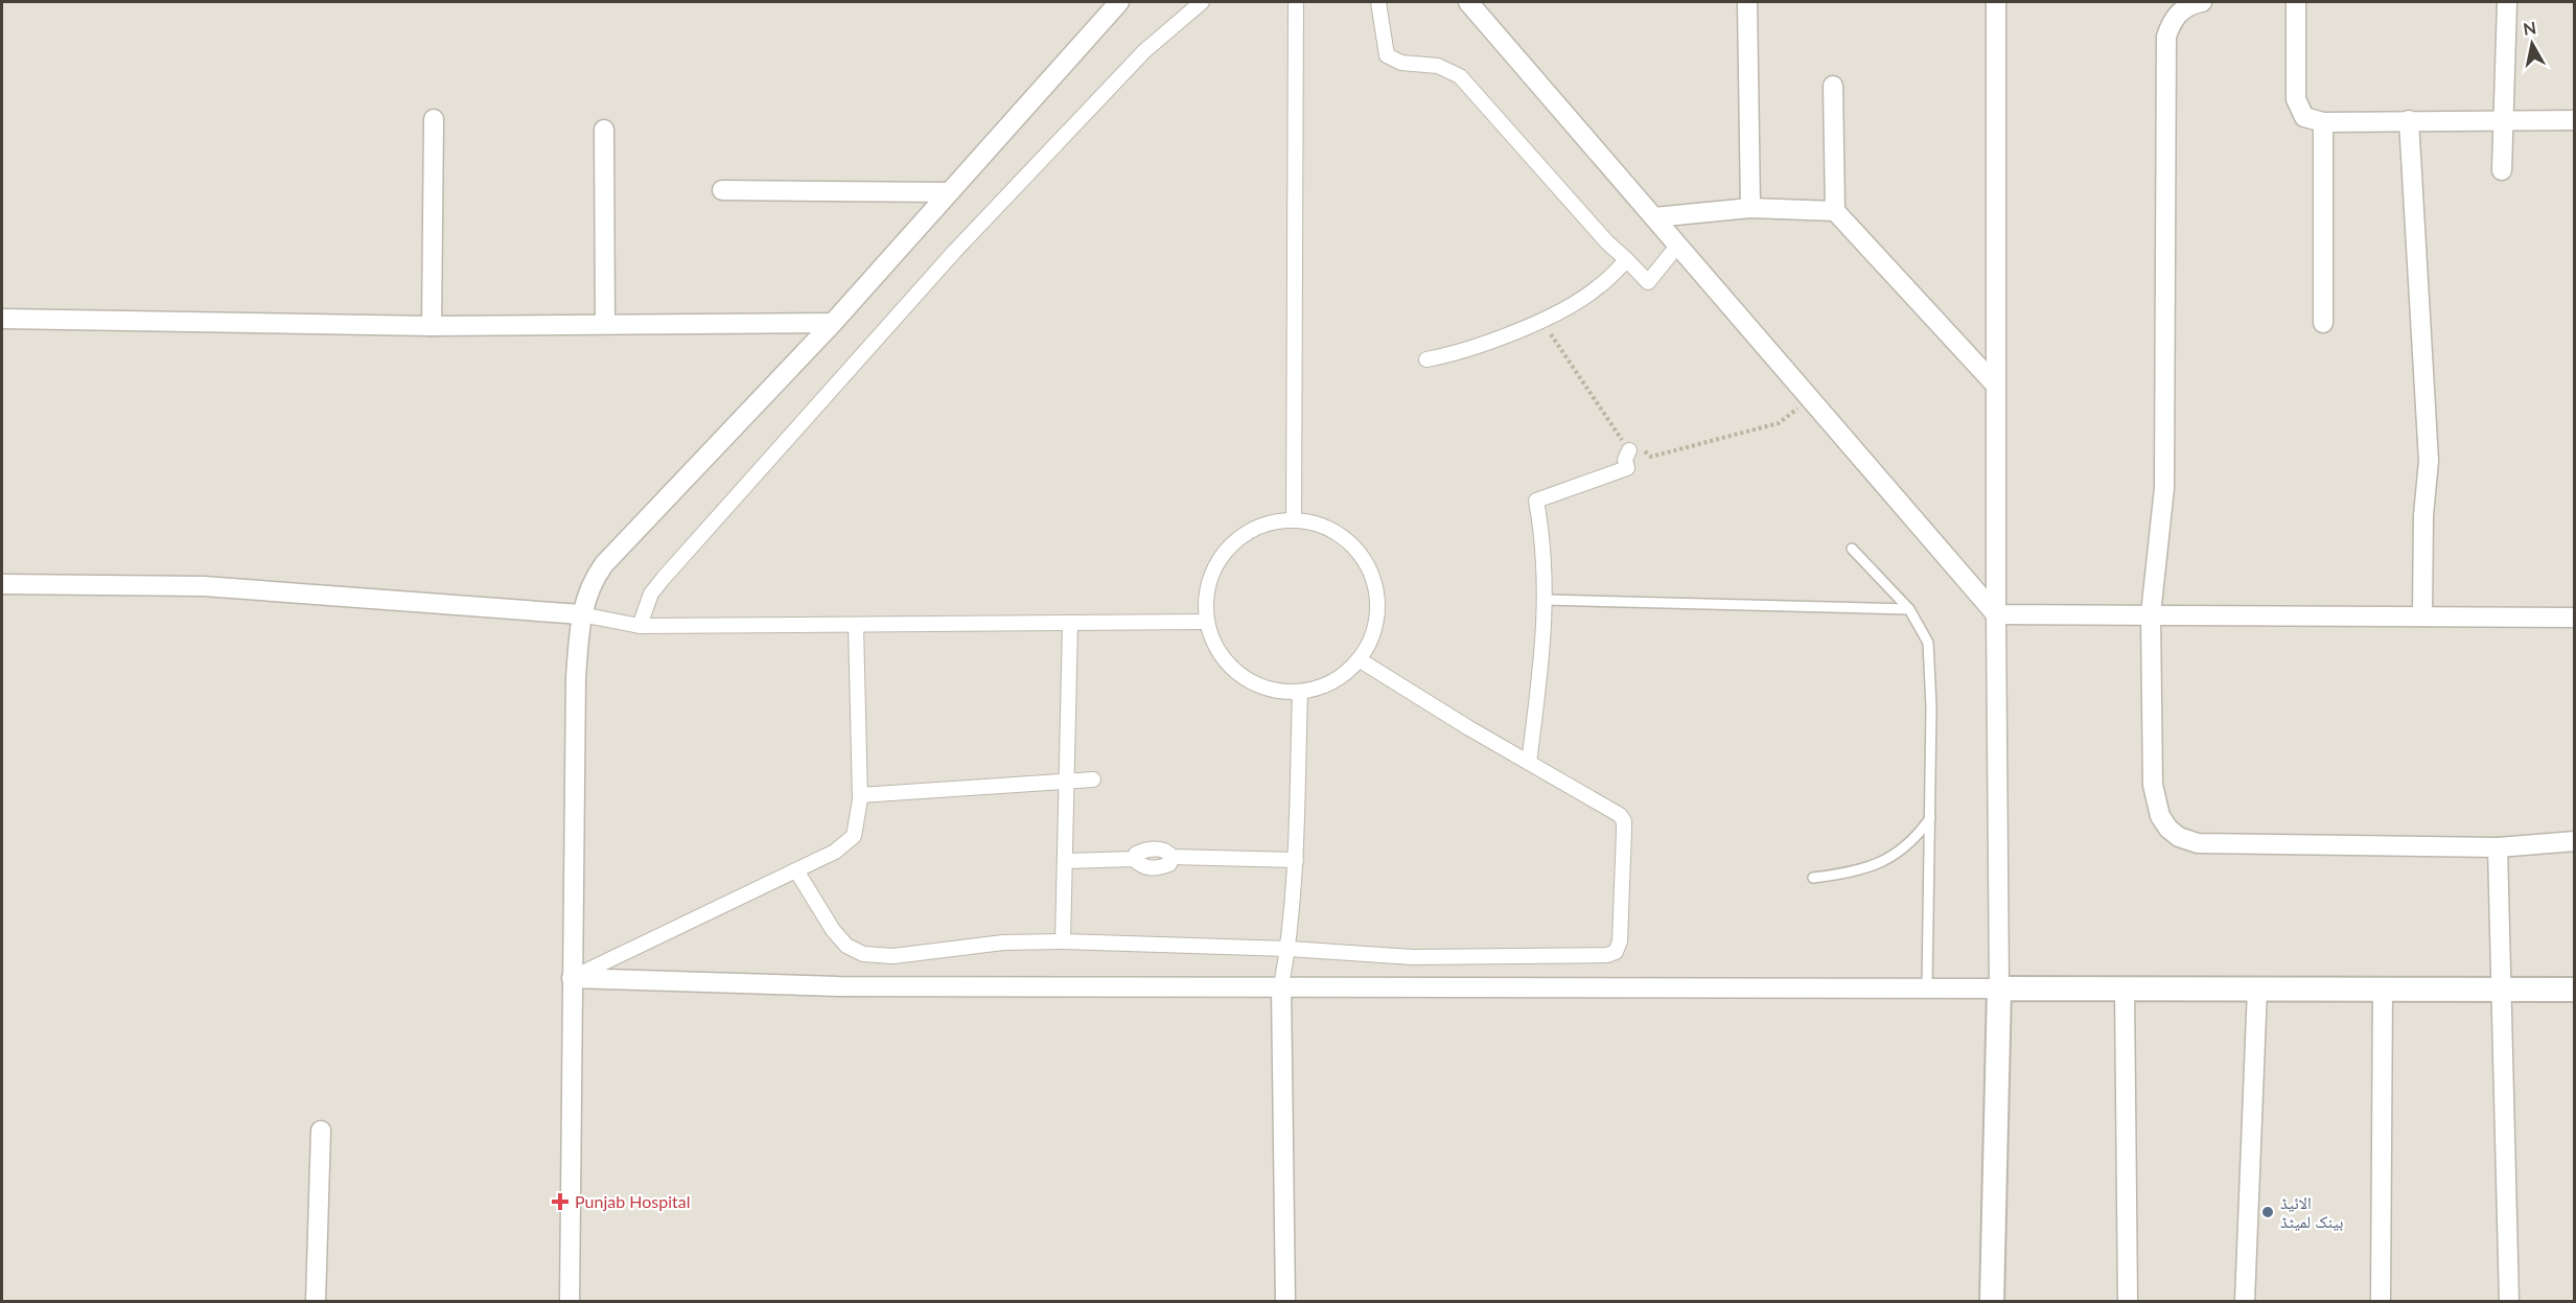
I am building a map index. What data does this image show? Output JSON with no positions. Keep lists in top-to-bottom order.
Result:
{
  "places": {
    "health": ["Punjab Hospital"],
    "other": ["الائیڈ بینک لمیٹڈ"]
  },
  "north": "top"
}
